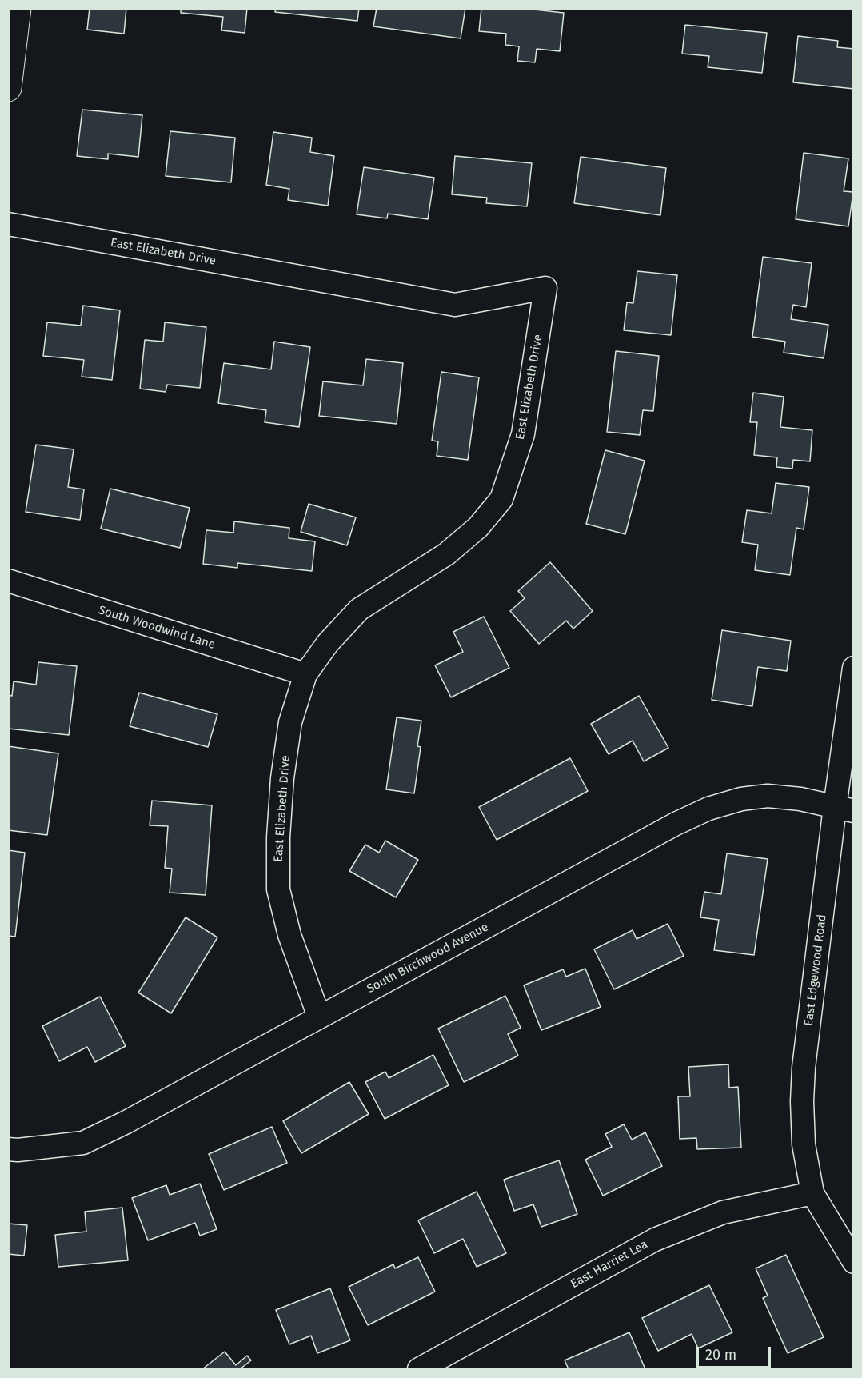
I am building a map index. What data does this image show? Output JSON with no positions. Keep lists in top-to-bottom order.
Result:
{
  "streets": {
    "street": [
      "East Elizabeth Drive",
      "South Woodwind Lane",
      "South Birchwood Avenue",
      "East Edgewood Road",
      "East Harriet Lea"
    ]
  },
  "crossings": [
    ["East Elizabeth Drive", "South Woodwind Lane"],
    ["East Elizabeth Drive", "South Birchwood Avenue"],
    ["South Birchwood Avenue", "East Edgewood Road"],
    ["East Edgewood Road", "East Harriet Lea"]
  ],
  "scale_bar": "20 m"
}
